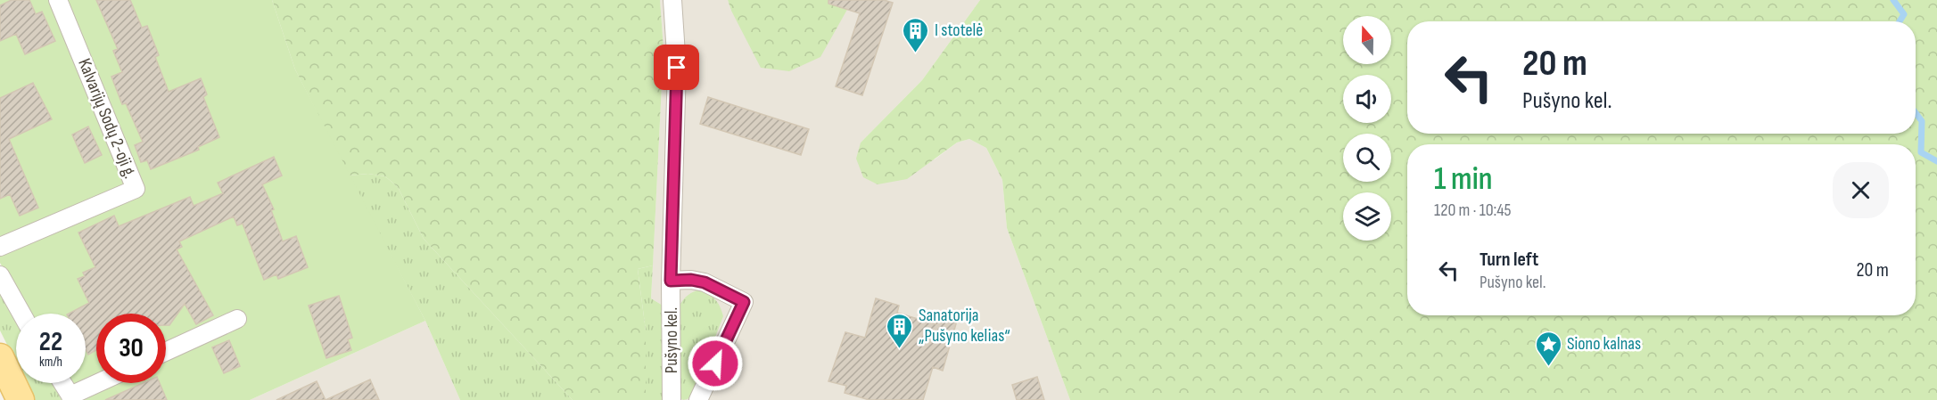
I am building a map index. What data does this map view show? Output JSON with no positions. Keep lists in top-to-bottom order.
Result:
{
  "streets": {
    "street": ["Kalvarijų Sodų 2-oji g.", "Pušyno kel."]
  },
  "places": {
    "building": ["I stotelė", "Sanatorija „Pušyno kelias“"],
    "place": ["Siono kalnas"]
  },
  "north": "top",
  "page": {
    "turn": ["20 m", "Pušyno kel."],
    "heading": ["1 min", "120 m · 10:45"],
    "list": [
      {
        "name": "Turn left",
        "note": "Pušyno kel.",
        "value": "20 m"
      }
    ],
    "speed": "22 km/h",
    "limit": "30"
  }
}
